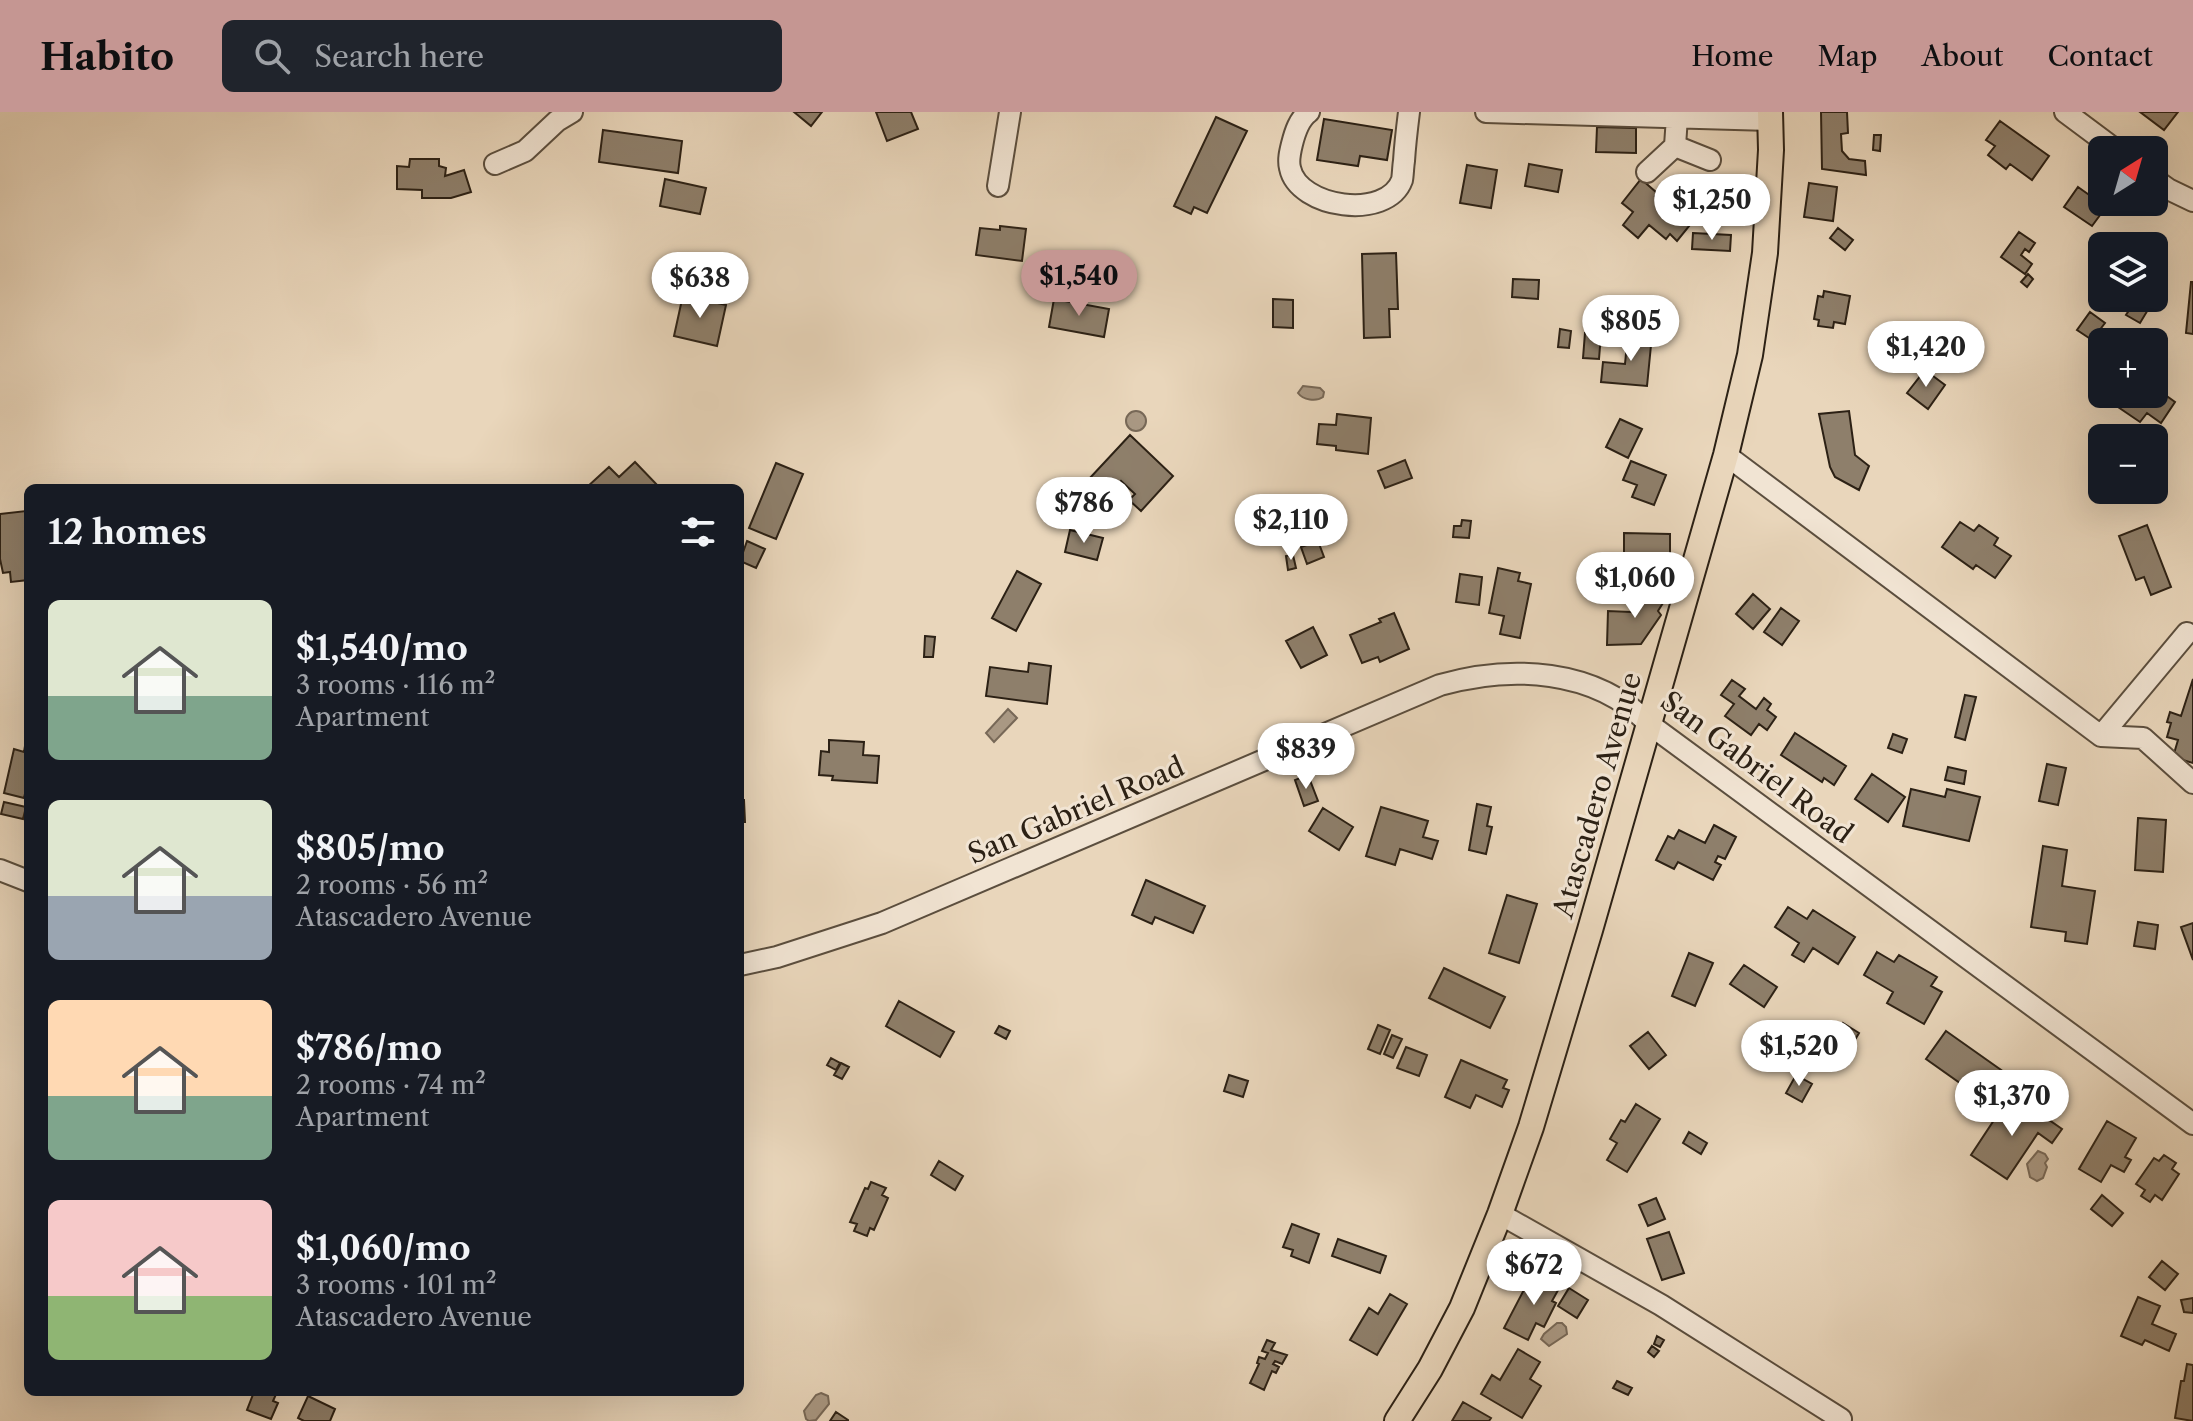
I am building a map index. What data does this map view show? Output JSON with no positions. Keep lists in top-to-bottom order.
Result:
{
  "streets": {
    "main road": ["Atascadero Avenue"],
    "street": ["San Gabriel Road"]
  },
  "crossings": [
    ["San Gabriel Road", "Atascadero Avenue"]
  ],
  "north": "top right",
  "page": {
    "header": "Habito",
    "search": "Search here",
    "nav": [
      "Home",
      "Map",
      "About",
      "Contact"
    ],
    "map_buttons": ["+", "−"],
    "price": [
      "$1,250",
      "$1,540",
      "$638",
      "$805",
      "$1,420",
      "$786",
      "$2,110",
      "$1,060",
      "$839",
      "$1,520",
      "$1,370",
      "$672"
    ],
    "heading": "12 homes",
    "list": [
      {
        "name": "$1,540/mo",
        "note": "3 rooms · 116 m² · Apartment"
      },
      {
        "name": "$805/mo",
        "note": "2 rooms · 56 m² · Atascadero Avenue"
      },
      {
        "name": "$786/mo",
        "note": "2 rooms · 74 m² · Apartment"
      },
      {
        "name": "$1,060/mo",
        "note": "3 rooms · 101 m² · Atascadero Avenue"
      }
    ]
  }
}
